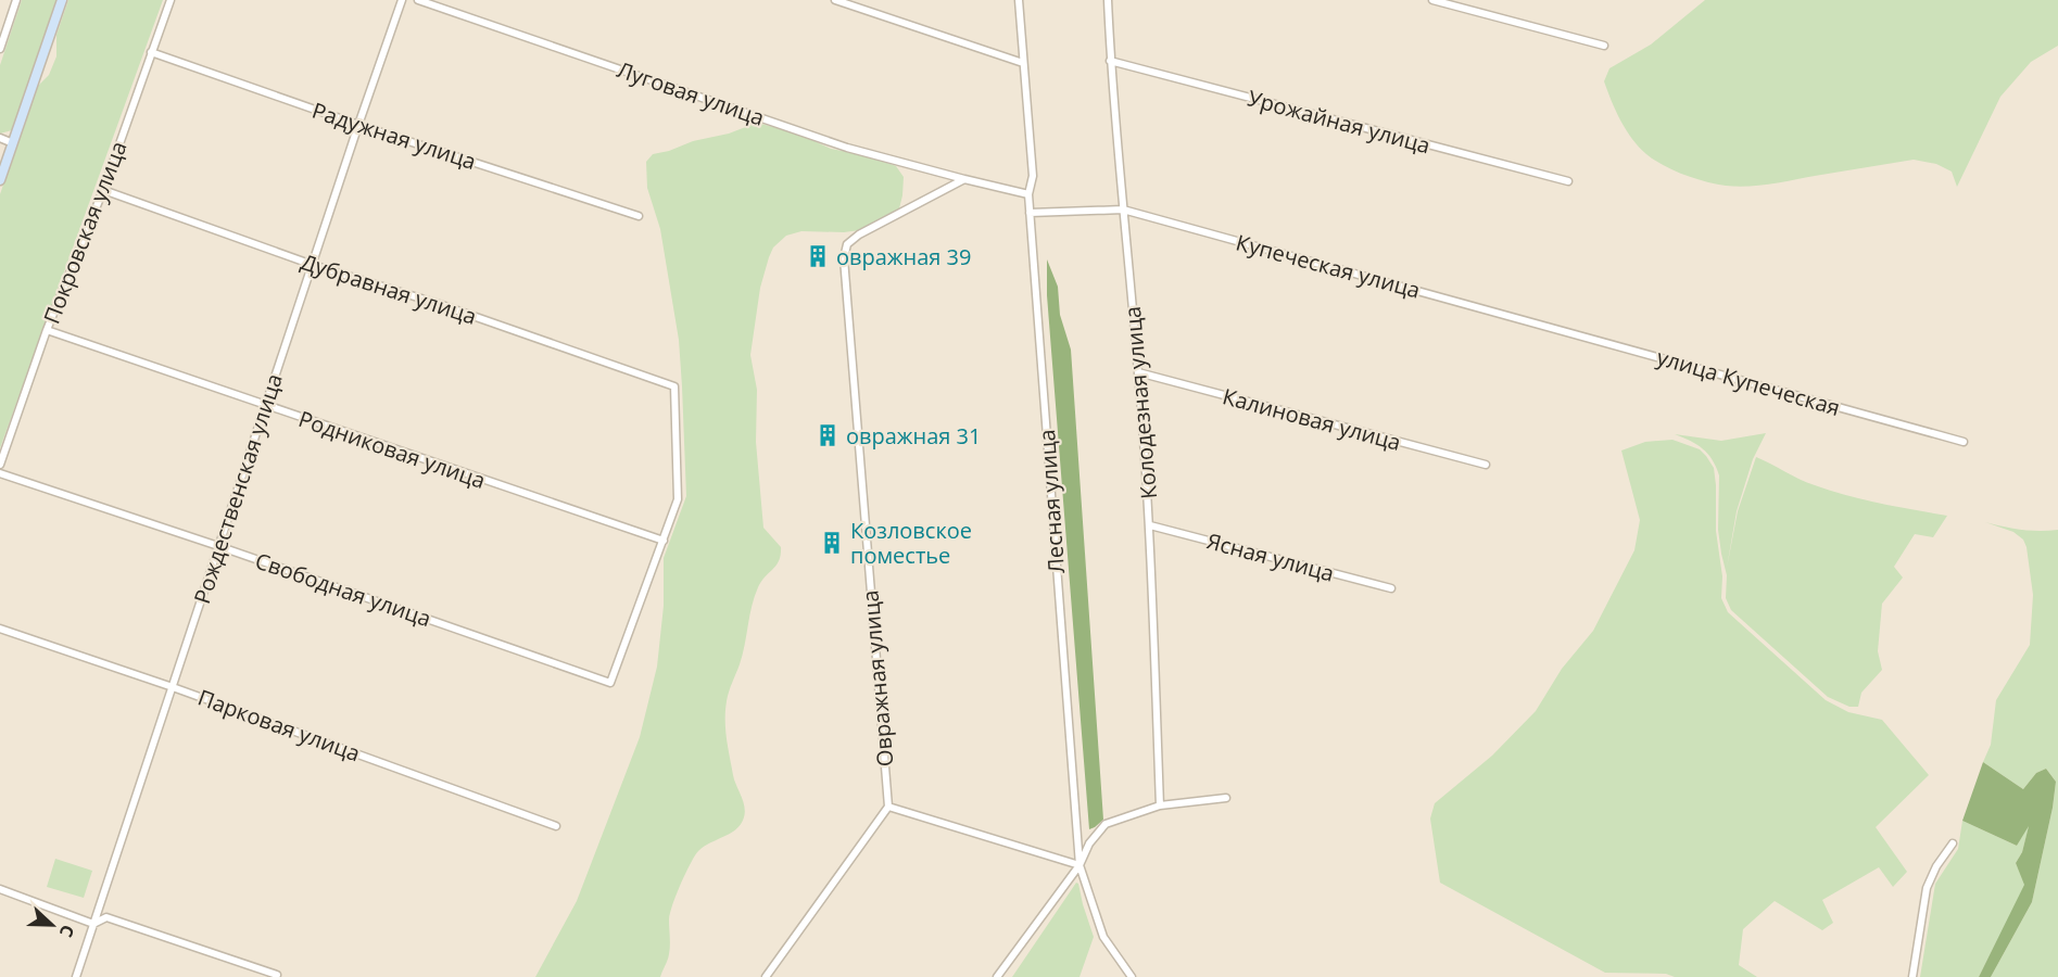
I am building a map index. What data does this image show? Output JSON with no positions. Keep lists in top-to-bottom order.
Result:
{
  "streets": {
    "street": [
      "Луговая улица",
      "Урожайная улица",
      "Радужная улица",
      "Покровская улица",
      "Купеческая улица",
      "Дубравная улица",
      "улица Купеческая",
      "Колодезная улица",
      "Калиновая улица",
      "Родниковая улица",
      "Рождественская улица",
      "Лесная улица",
      "Ясная улица",
      "Свободная улица",
      "Овражная улица",
      "Парковая улица"
    ]
  },
  "crossings": [
    ["Луговая улица", "Овражная улица"],
    ["Урожайная улица", "Колодезная улица"],
    ["Радужная улица", "Покровская улица"],
    ["Радужная улица", "Рождественская улица"],
    ["Покровская улица", "Дубравная улица"],
    ["Покровская улица", "Родниковая улица"],
    ["Купеческая улица", "улица Купеческая"],
    ["Купеческая улица", "Колодезная улица"],
    ["Купеческая улица", "Лесная улица"],
    ["Дубравная улица", "Родниковая улица"],
    ["Дубравная улица", "Рождественская улица"],
    ["Дубравная улица", "Свободная улица"],
    ["Колодезная улица", "Калиновая улица"],
    ["Колодезная улица", "Ясная улица"],
    ["Родниковая улица", "Рождественская улица"],
    ["Родниковая улица", "Свободная улица"],
    ["Рождественская улица", "Свободная улица"],
    ["Рождественская улица", "Парковая улица"]
  ],
  "places": {
    "building": ["овражная 39", "овражная 31", "Козловское поместье"]
  },
  "north": "right"
}
